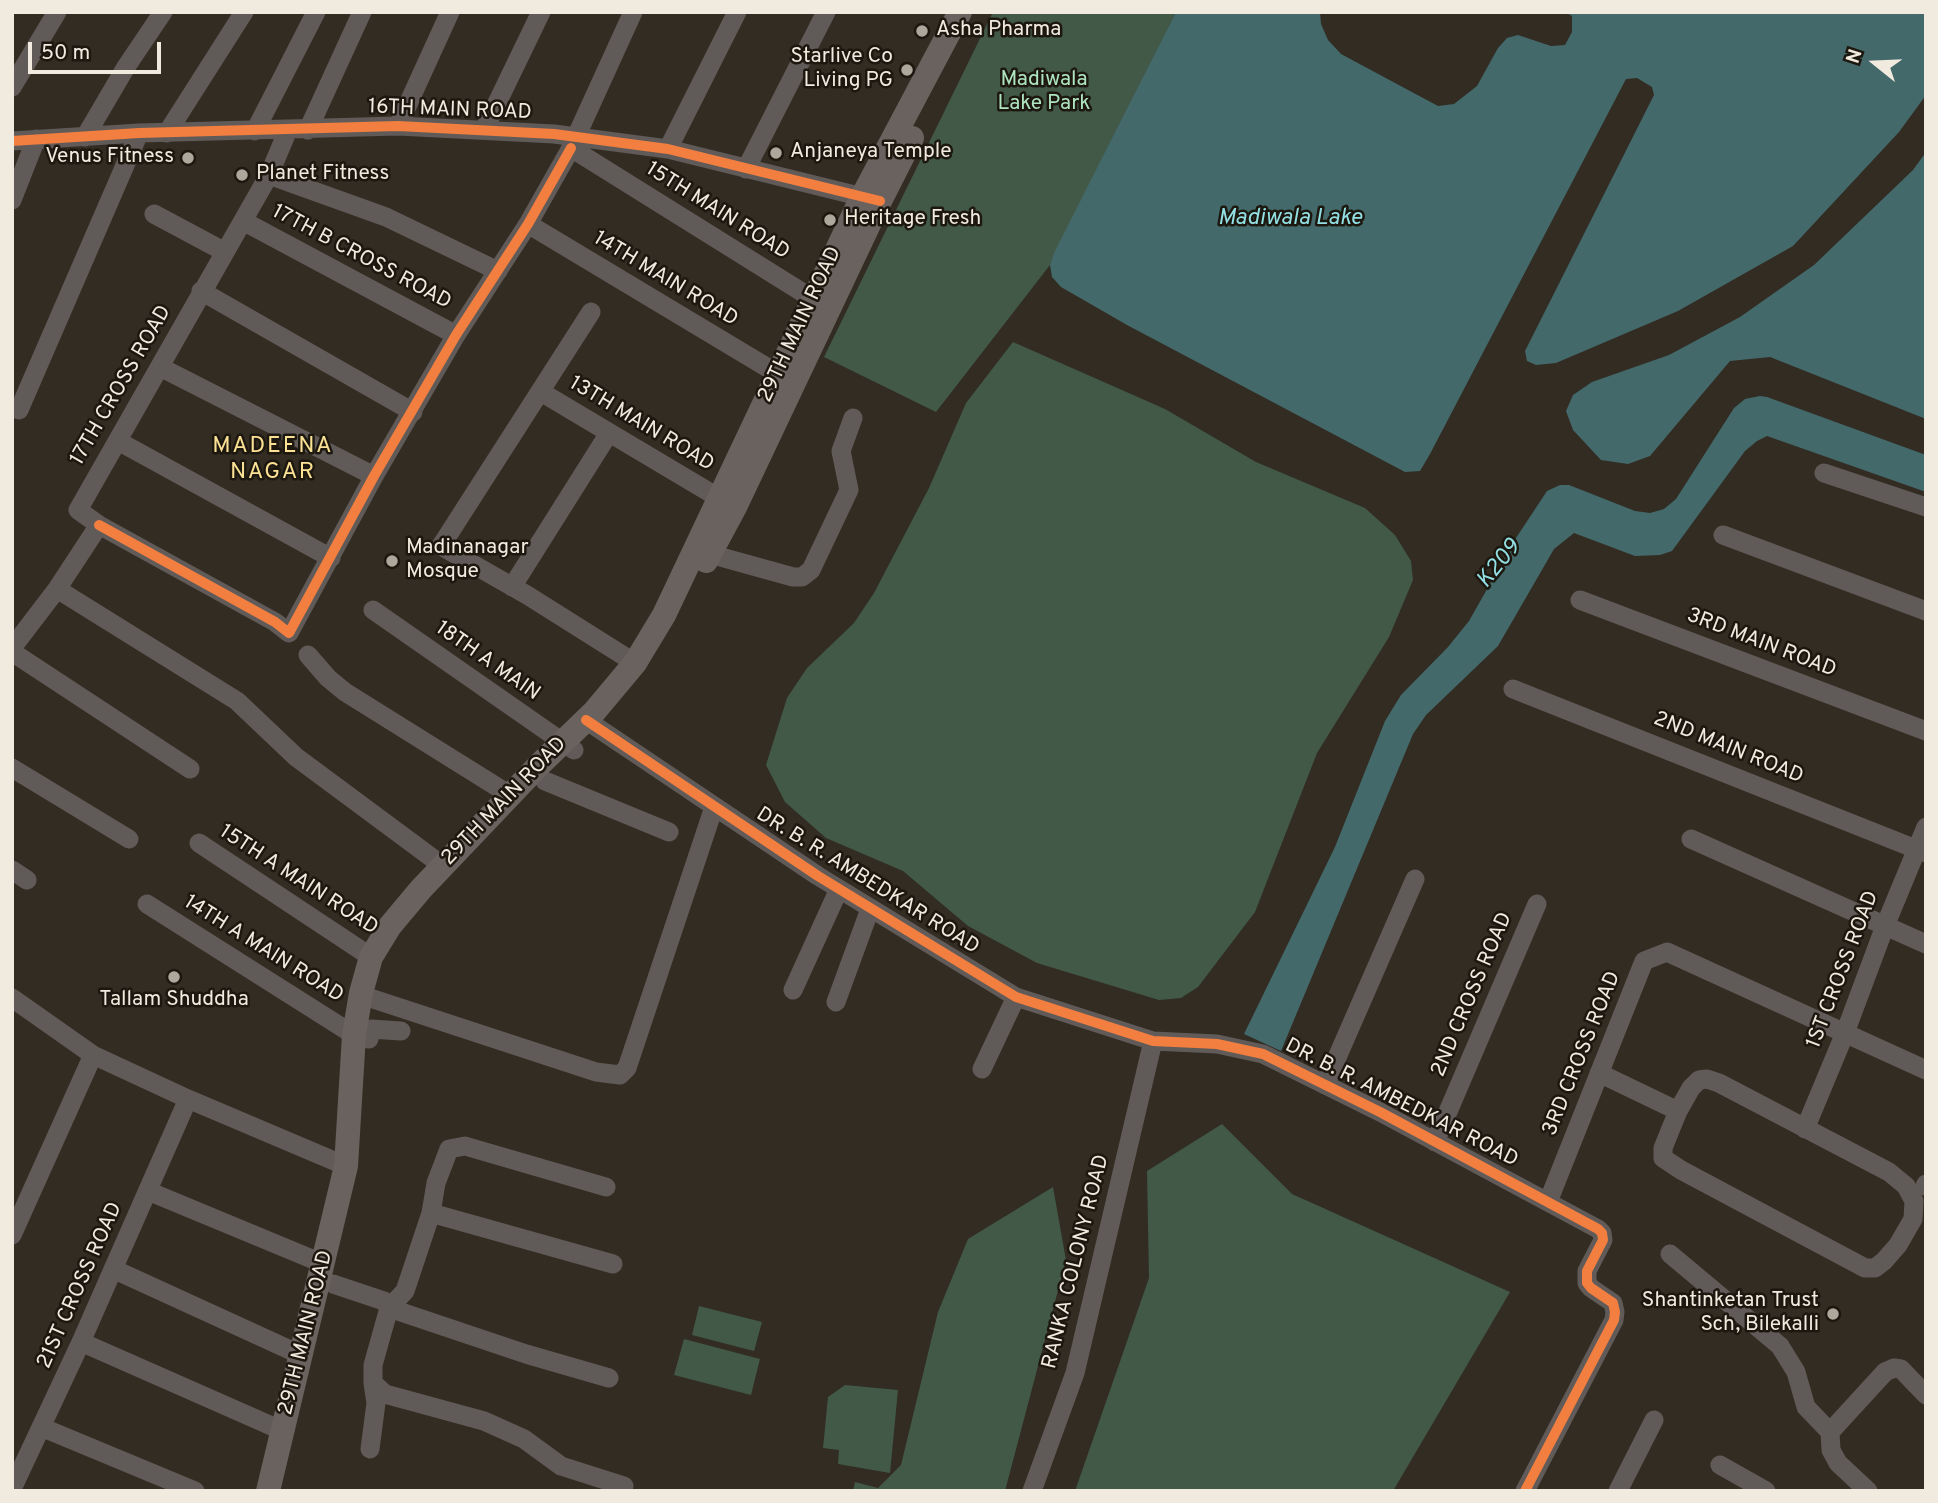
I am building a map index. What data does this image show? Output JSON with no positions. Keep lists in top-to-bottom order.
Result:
{
  "streets": {
    "main road": ["29TH MAIN ROAD"],
    "street": [
      "16TH MAIN ROAD",
      "15TH MAIN ROAD",
      "17TH B CROSS ROAD",
      "14TH MAIN ROAD",
      "17TH CROSS ROAD",
      "13TH MAIN ROAD",
      "3RD MAIN ROAD",
      "18TH A MAIN",
      "2ND MAIN ROAD",
      "15TH A MAIN ROAD",
      "DR. B. R. AMBEDKAR ROAD",
      "14TH A MAIN ROAD",
      "1ST CROSS ROAD",
      "2ND CROSS ROAD",
      "3RD CROSS ROAD",
      "RANKA COLONY ROAD",
      "21ST CROSS ROAD"
    ]
  },
  "crossings": [
    ["16TH MAIN ROAD", "15TH MAIN ROAD"],
    ["16TH MAIN ROAD", "29TH MAIN ROAD"],
    ["16TH MAIN ROAD", "17TH CROSS ROAD"],
    ["15TH MAIN ROAD", "29TH MAIN ROAD"],
    ["17TH B CROSS ROAD", "17TH CROSS ROAD"],
    ["14TH MAIN ROAD", "29TH MAIN ROAD"],
    ["29TH MAIN ROAD", "13TH MAIN ROAD"],
    ["29TH MAIN ROAD", "18TH A MAIN"],
    ["29TH MAIN ROAD", "15TH A MAIN ROAD"],
    ["29TH MAIN ROAD", "DR. B. R. AMBEDKAR ROAD"],
    ["29TH MAIN ROAD", "14TH A MAIN ROAD"],
    ["2ND MAIN ROAD", "1ST CROSS ROAD"],
    ["DR. B. R. AMBEDKAR ROAD", "2ND CROSS ROAD"],
    ["DR. B. R. AMBEDKAR ROAD", "3RD CROSS ROAD"],
    ["DR. B. R. AMBEDKAR ROAD", "RANKA COLONY ROAD"],
    ["1ST CROSS ROAD", "3RD CROSS ROAD"]
  ],
  "districts": ["MADEENA NAGAR"],
  "water": ["Madiwala Lake", "K209"],
  "parks": ["Madiwala Lake Park"],
  "places": [
    "Asha Pharma",
    "Starlive Co Living PG",
    "Anjaneya Temple",
    "Venus Fitness",
    "Planet Fitness",
    "Heritage Fresh",
    "Madinanagar Mosque",
    "Tallam Shuddha",
    "Shantinketan Trust Sch, Bilekalli"
  ],
  "scale_bar": "50 m",
  "north": "left"
}
